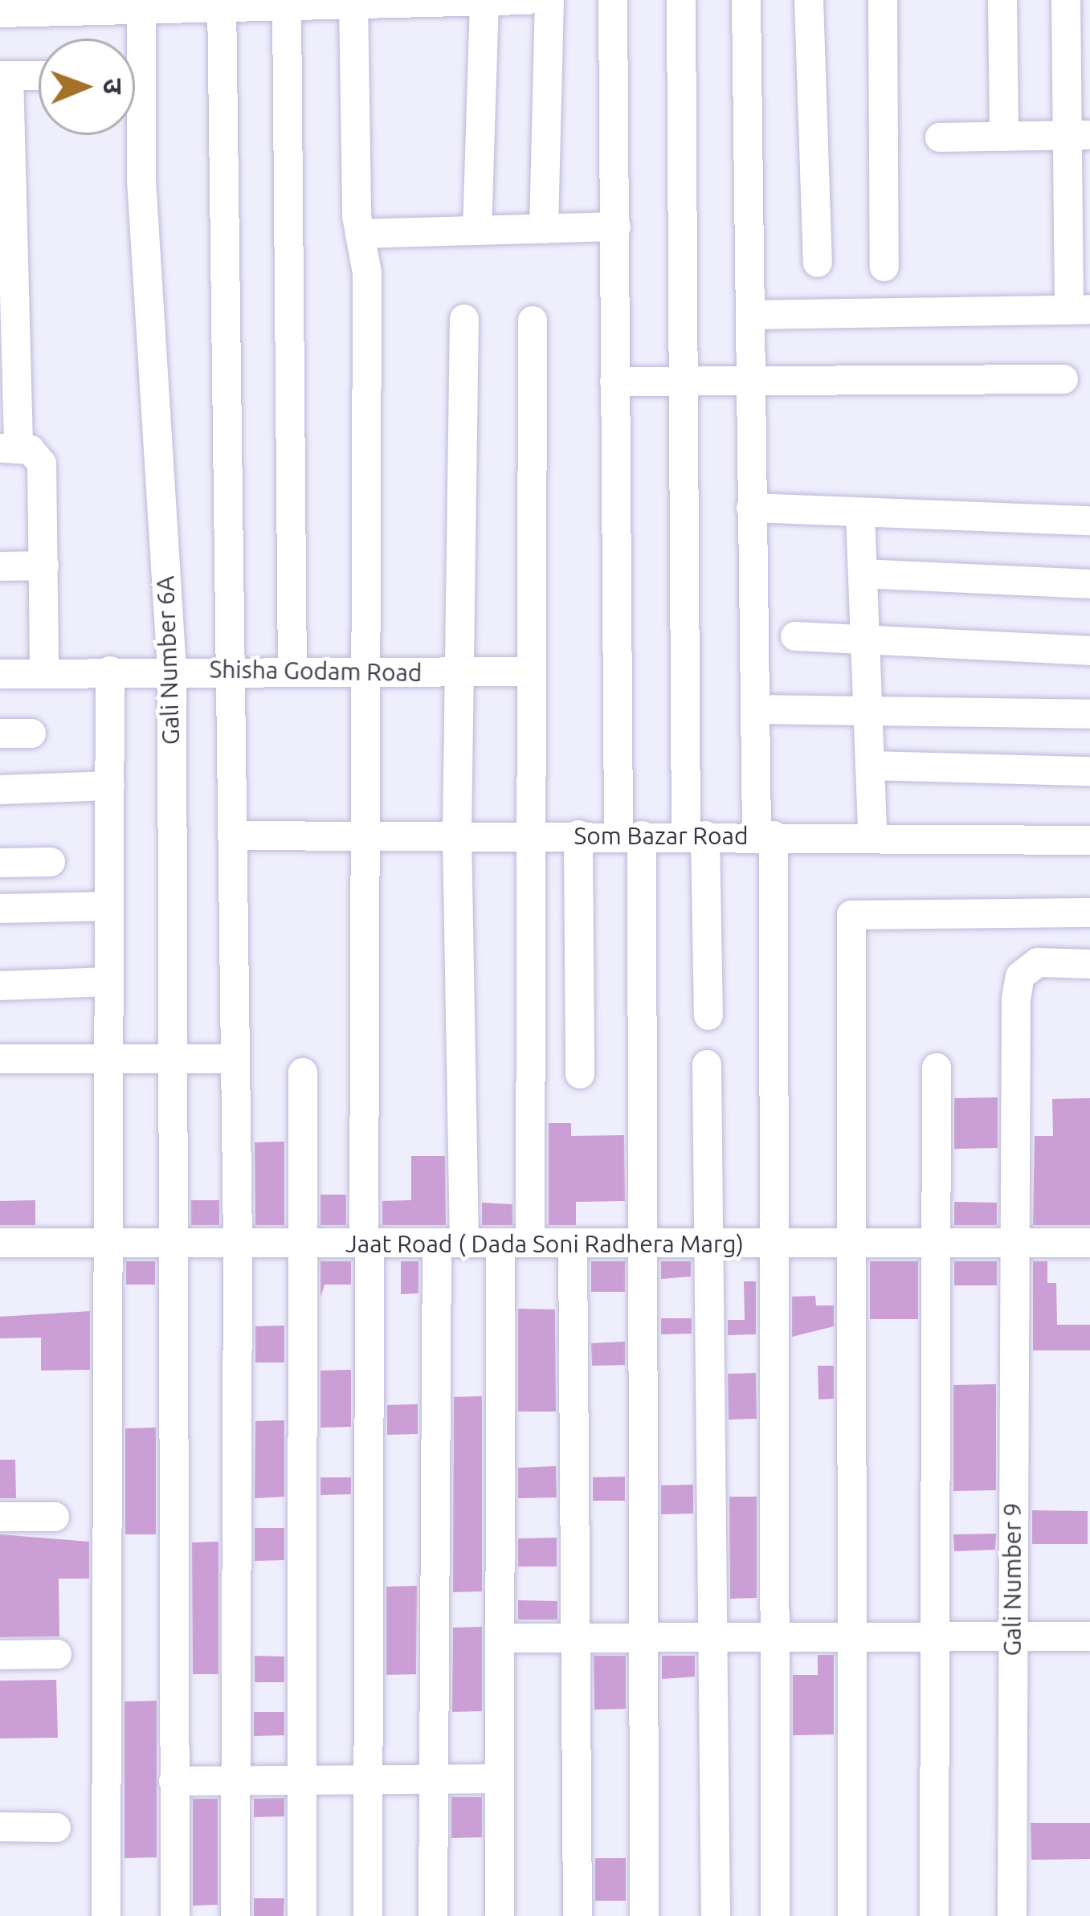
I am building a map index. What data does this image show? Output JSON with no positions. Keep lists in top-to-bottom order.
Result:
{
  "streets": {
    "street": [
      "Gali Number 6A",
      "Shisha Godam Road",
      "Som Bazar Road",
      "Jaat Road ( Dada Soni Radhera Marg)",
      "Gali Number 9"
    ]
  },
  "crossings": [
    ["Gali Number 6A", "Shisha Godam Road"],
    ["Gali Number 6A", "Jaat Road ( Dada Soni Radhera Marg)"],
    ["Jaat Road ( Dada Soni Radhera Marg)", "Gali Number 9"]
  ],
  "north": "right"
}
